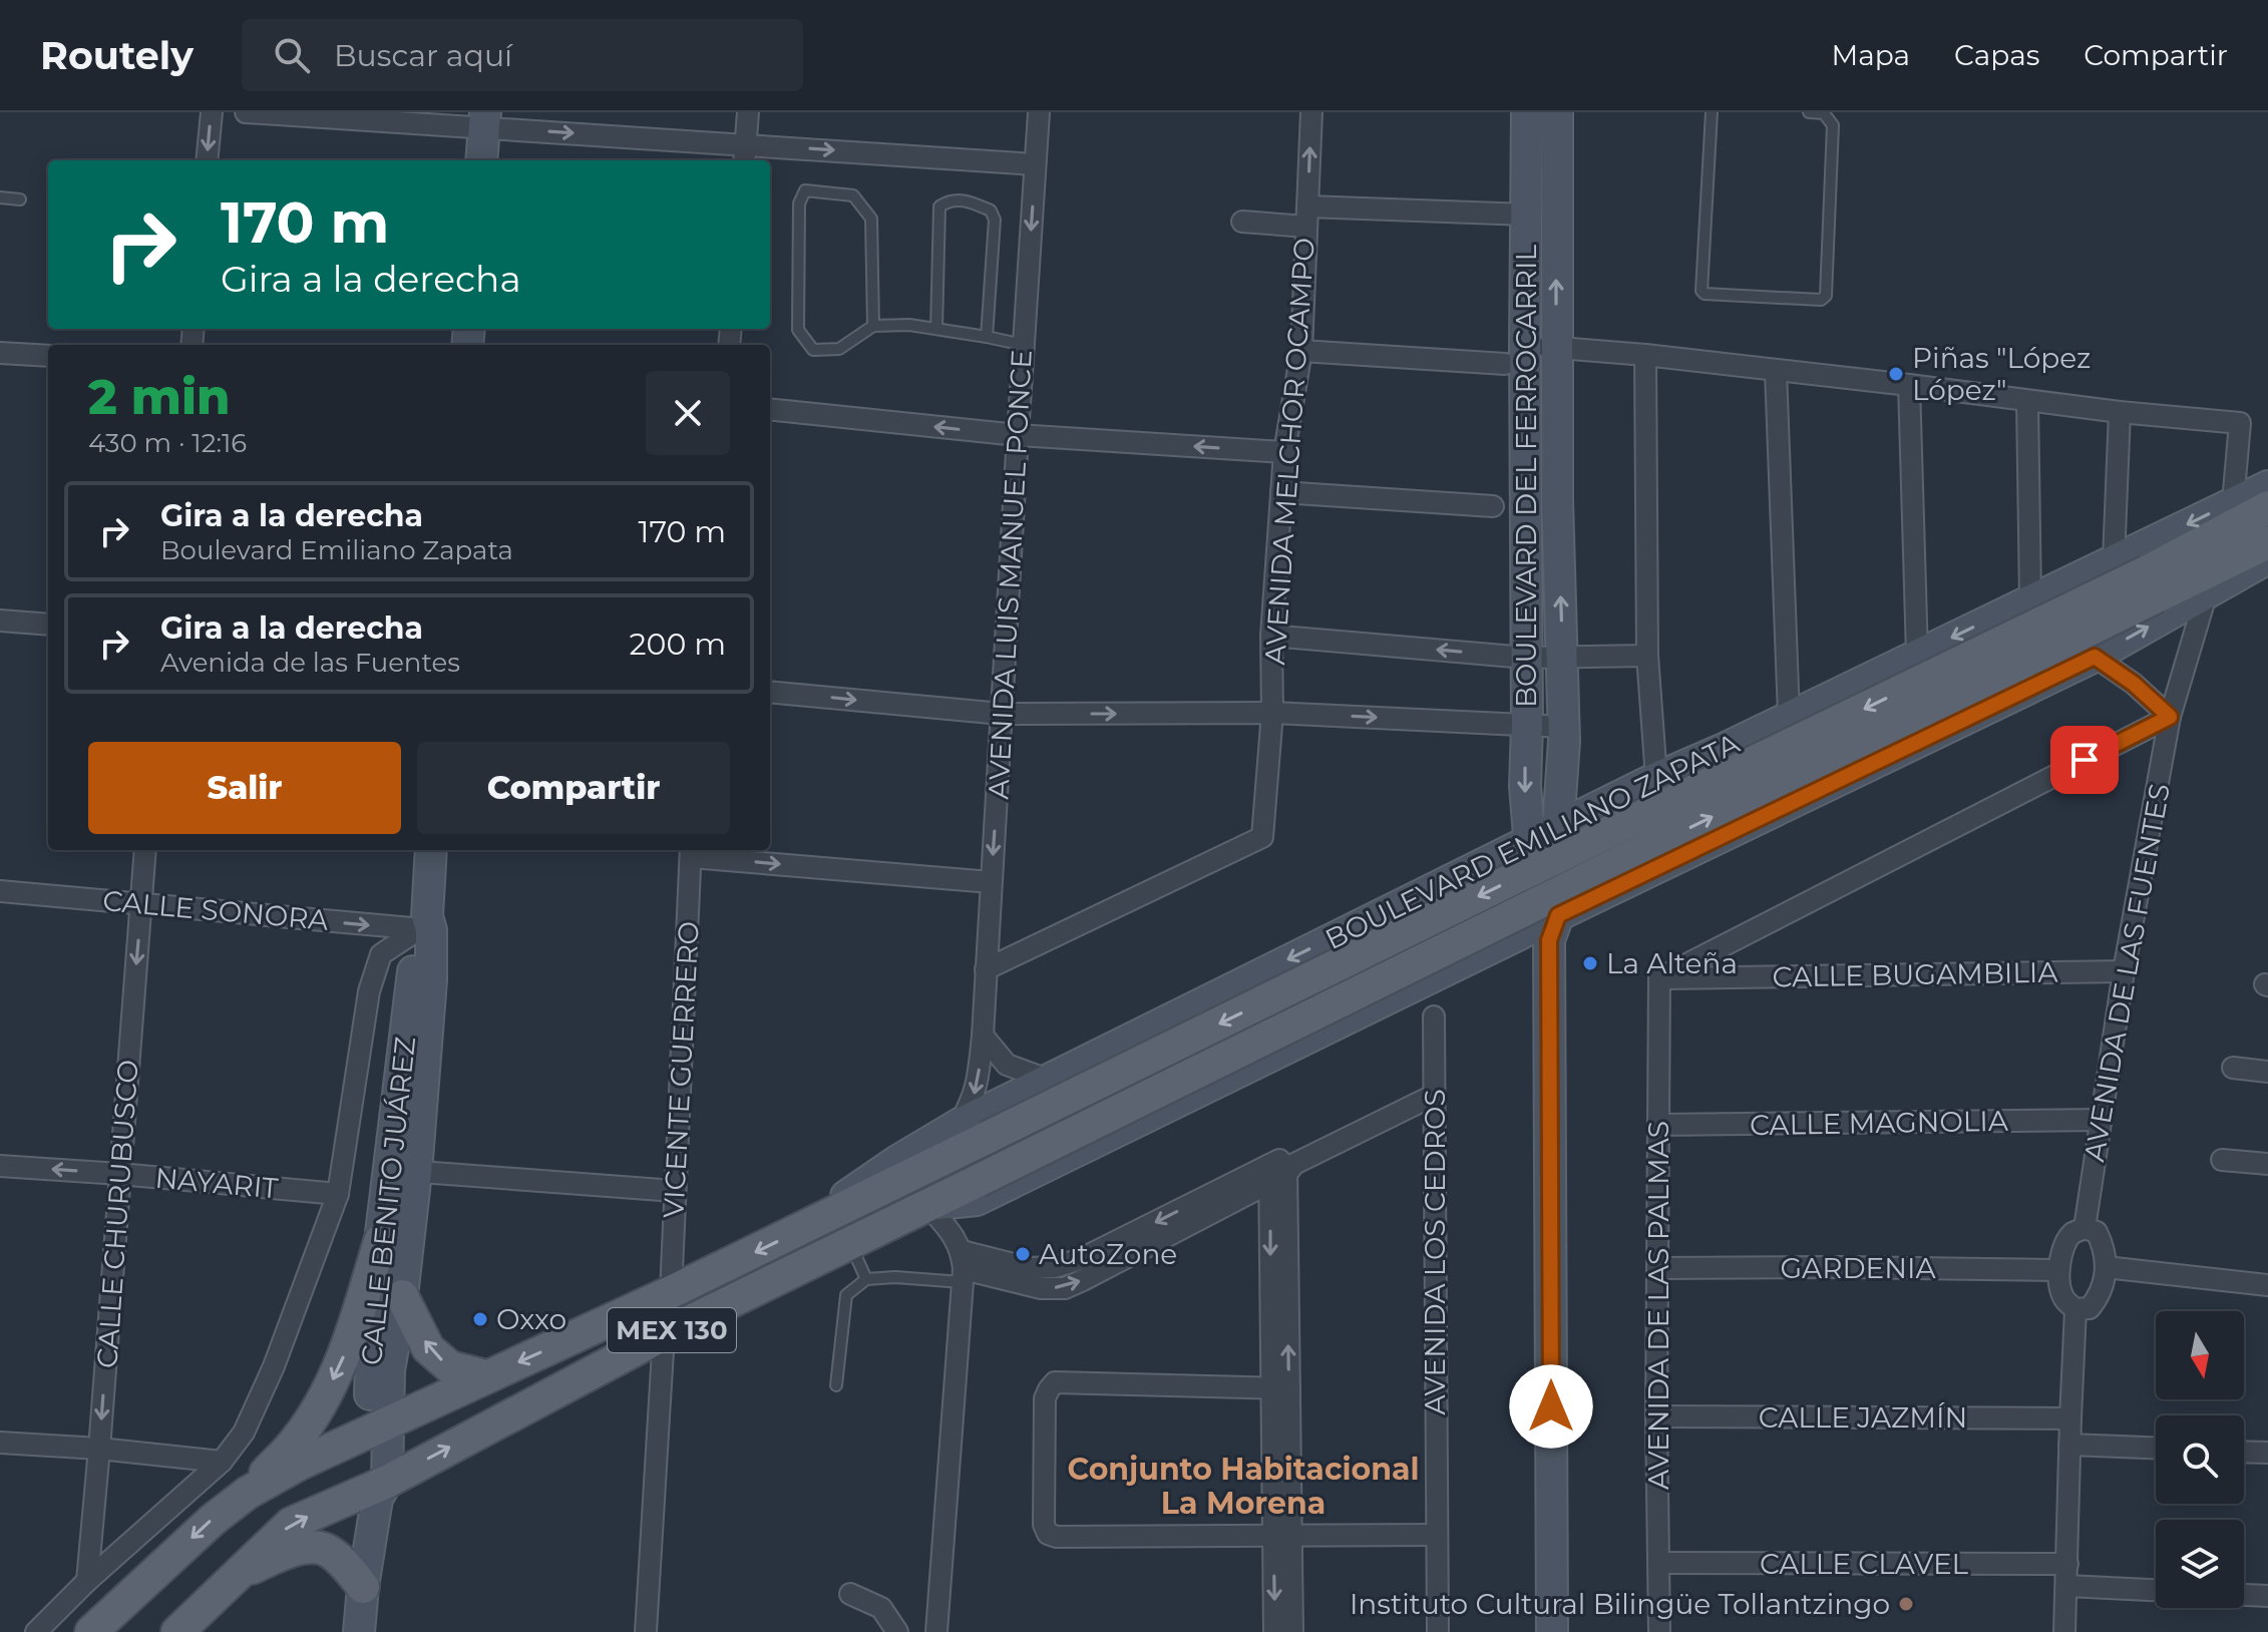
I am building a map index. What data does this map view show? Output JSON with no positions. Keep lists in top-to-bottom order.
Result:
{
  "streets": {
    "main road": ["BOULEVARD EMILIANO ZAPATA", "MEX 130"],
    "street": [
      "AVENIDA MELCHOR OCAMPO",
      "BOULEVARD DEL FERROCARRIL",
      "AVENIDA LUIS MANUEL PONCE",
      "CALLE SONORA",
      "AVENIDA DE LAS FUENTES",
      "CALLE BUGAMBILIA",
      "VICENTE GUERRERO",
      "CALLE MAGNOLIA",
      "NAYARIT",
      "CALLE BENITO JUÁREZ",
      "CALLE CHURUBUSCO",
      "AVENIDA LOS CEDROS",
      "GARDENIA",
      "AVENIDA DE LAS PALMAS",
      "CALLE JAZMÍN",
      "CALLE CLAVEL"
    ]
  },
  "crossings": [
    ["AVENIDA MELCHOR OCAMPO", "AVENIDA LUIS MANUEL PONCE"],
    ["BOULEVARD DEL FERROCARRIL", "BOULEVARD EMILIANO ZAPATA"],
    ["AVENIDA LUIS MANUEL PONCE", "BOULEVARD EMILIANO ZAPATA"],
    ["BOULEVARD EMILIANO ZAPATA", "AVENIDA DE LAS FUENTES"],
    ["BOULEVARD EMILIANO ZAPATA", "VICENTE GUERRERO"],
    ["BOULEVARD EMILIANO ZAPATA", "CALLE BENITO JUÁREZ"],
    ["BOULEVARD EMILIANO ZAPATA", "MEX 130"],
    ["CALLE SONORA", "CALLE BENITO JUÁREZ"],
    ["CALLE SONORA", "CALLE CHURUBUSCO"],
    ["AVENIDA DE LAS FUENTES", "CALLE BUGAMBILIA"],
    ["AVENIDA DE LAS FUENTES", "CALLE MAGNOLIA"],
    ["AVENIDA DE LAS FUENTES", "GARDENIA"],
    ["CALLE BUGAMBILIA", "AVENIDA DE LAS PALMAS"],
    ["CALLE MAGNOLIA", "AVENIDA DE LAS PALMAS"],
    ["NAYARIT", "CALLE CHURUBUSCO"],
    ["GARDENIA", "AVENIDA DE LAS PALMAS"],
    ["AVENIDA DE LAS PALMAS", "CALLE JAZMÍN"],
    ["AVENIDA DE LAS PALMAS", "CALLE CLAVEL"]
  ],
  "one_way": [
    "AVENIDA LUIS MANUEL PONCE",
    "CALLE SONORA",
    "NAYARIT",
    "CALLE CHURUBUSCO"
  ],
  "districts": ["Conjunto Habitacional La Morena"],
  "places": [
    "Piñas \"López López\"",
    "La Alteña",
    "AutoZone",
    "Oxxo",
    "Instituto Cultural Bilingüe Tollantzingo"
  ],
  "north": "bottom",
  "page": {
    "header": "Routely",
    "search": "Buscar aquí",
    "nav": ["Mapa", "Capas", "Compartir"],
    "turn": ["170 m", "Gira a la derecha"],
    "heading": ["2 min", "430 m · 12:16"],
    "list": [
      {
        "name": "Gira a la derecha",
        "note": "Boulevard Emiliano Zapata",
        "value": "170 m"
      },
      {
        "name": "Gira a la derecha",
        "note": "Avenida de las Fuentes",
        "value": "200 m"
      }
    ],
    "buttons": ["Salir", "Compartir"]
  }
}
